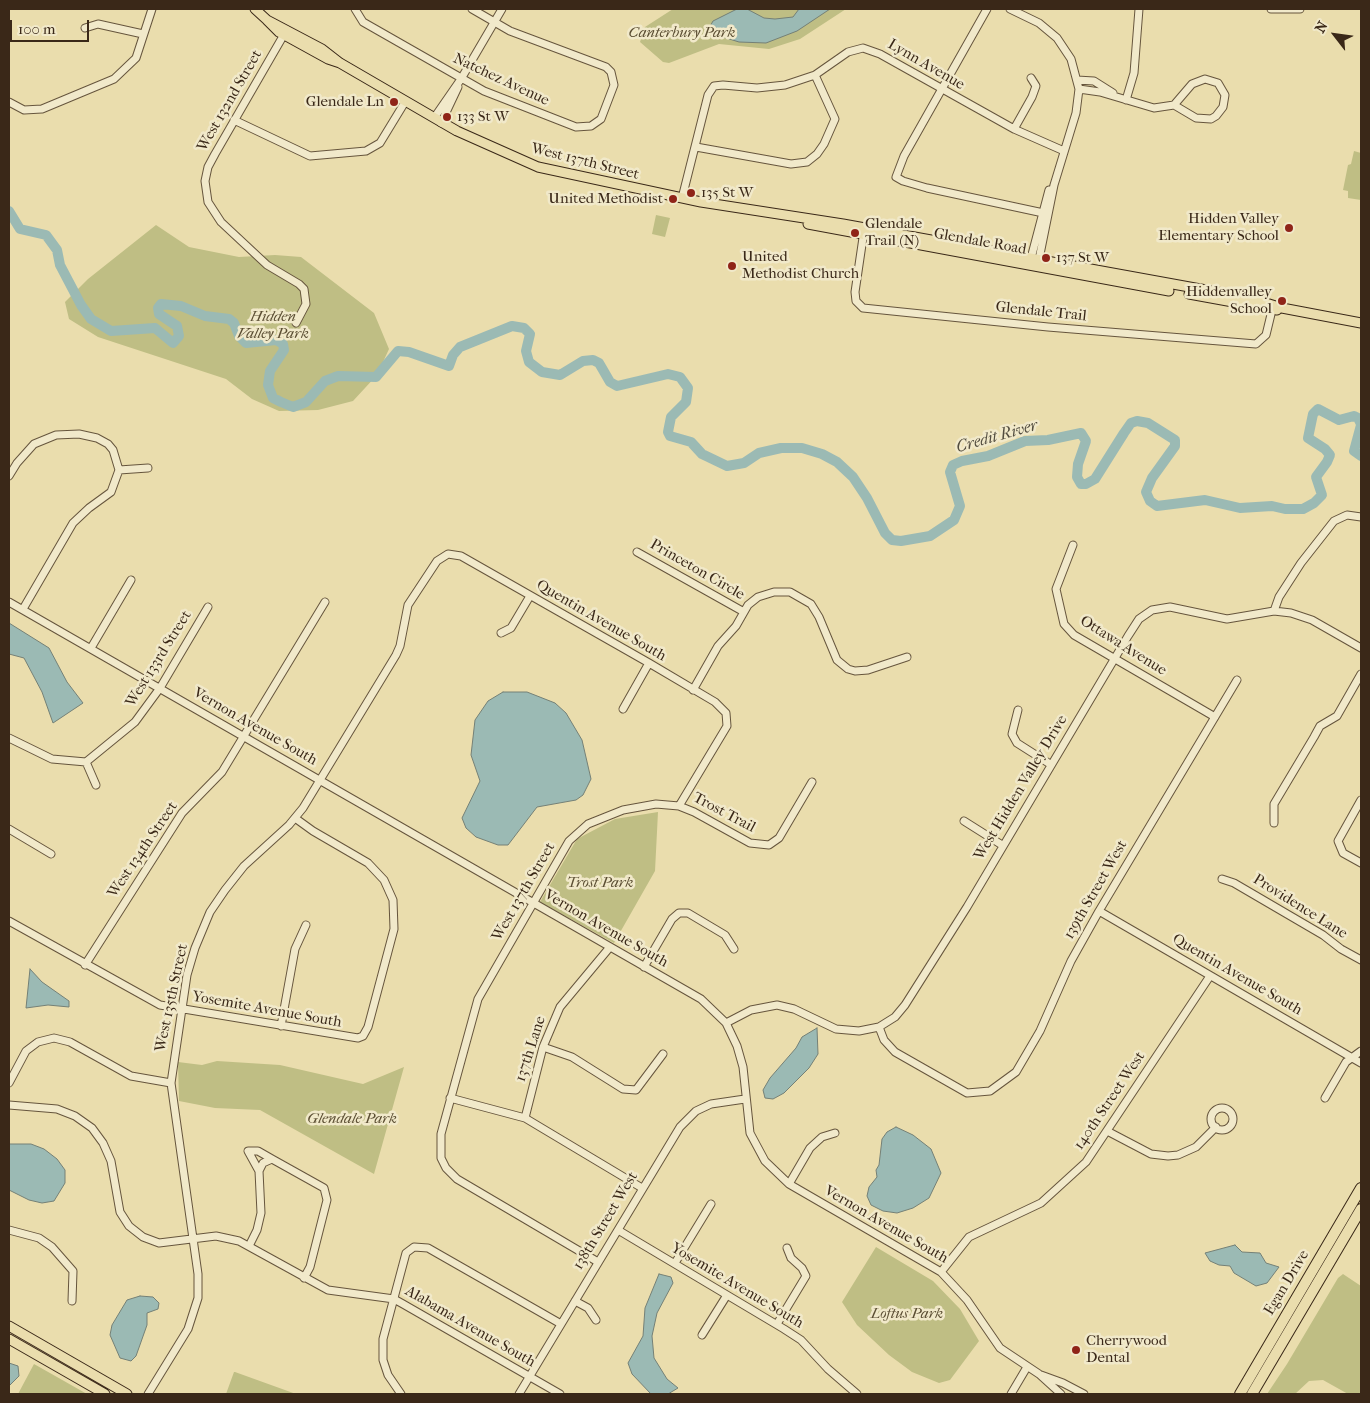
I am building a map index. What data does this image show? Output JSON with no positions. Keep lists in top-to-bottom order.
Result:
{
  "streets": {
    "highway": ["Egan Drive"],
    "main road": ["West 137th Street", "Glendale Road"],
    "street": [
      "Lynn Avenue",
      "Natchez Avenue",
      "West 132nd Street",
      "Glendale Trail",
      "Princeton Circle",
      "Quentin Avenue South",
      "Ottawa Avenue",
      "West 133rd Street",
      "Vernon Avenue South",
      "West Hidden Valley Drive",
      "Trost Trail",
      "West 134th Street",
      "139th Street West",
      "Providence Lane",
      "West 135th Street",
      "Yosemite Avenue South",
      "137th Lane",
      "140th Street West",
      "138th Street West",
      "Alabama Avenue South"
    ]
  },
  "crossings": [
    ["West 132nd Street", "West 137th Street"],
    ["West 137th Street", "Glendale Road"],
    ["West 137th Street", "Quentin Avenue South"],
    ["West 137th Street", "Vernon Avenue South"],
    ["West 137th Street", "Trost Trail"],
    ["West 137th Street", "138th Street West"],
    ["Glendale Road", "Glendale Trail"],
    ["Quentin Avenue South", "Trost Trail"],
    ["Quentin Avenue South", "139th Street West"],
    ["Quentin Avenue South", "West 135th Street"],
    ["Quentin Avenue South", "140th Street West"],
    ["Ottawa Avenue", "West Hidden Valley Drive"],
    ["Ottawa Avenue", "139th Street West"],
    ["West 133rd Street", "Vernon Avenue South"],
    ["Vernon Avenue South", "West 134th Street"],
    ["Vernon Avenue South", "West 135th Street"],
    ["Vernon Avenue South", "137th Lane"],
    ["Vernon Avenue South", "140th Street West"],
    ["Vernon Avenue South", "138th Street West"],
    ["West Hidden Valley Drive", "139th Street West"],
    ["West 134th Street", "Yosemite Avenue South"],
    ["West 135th Street", "Yosemite Avenue South"],
    ["West 135th Street", "Alabama Avenue South"],
    ["Yosemite Avenue South", "138th Street West"],
    ["138th Street West", "Alabama Avenue South"]
  ],
  "water": ["Credit River"],
  "parks": [
    "Canterbury Park",
    "Hidden Valley Park",
    "Trost Park",
    "Glendale Park",
    "Loftus Park"
  ],
  "places": [
    "Glendale Ln",
    "133 St W",
    "135 St W",
    "United Methodist",
    "Hidden Valley Elementary School",
    "Glendale Trail (N)",
    "137 St W",
    "United Methodist Church",
    "Hiddenvalley School",
    "Cherrywood Dental"
  ],
  "scale_bar": "100 m",
  "north": "top left"
}
